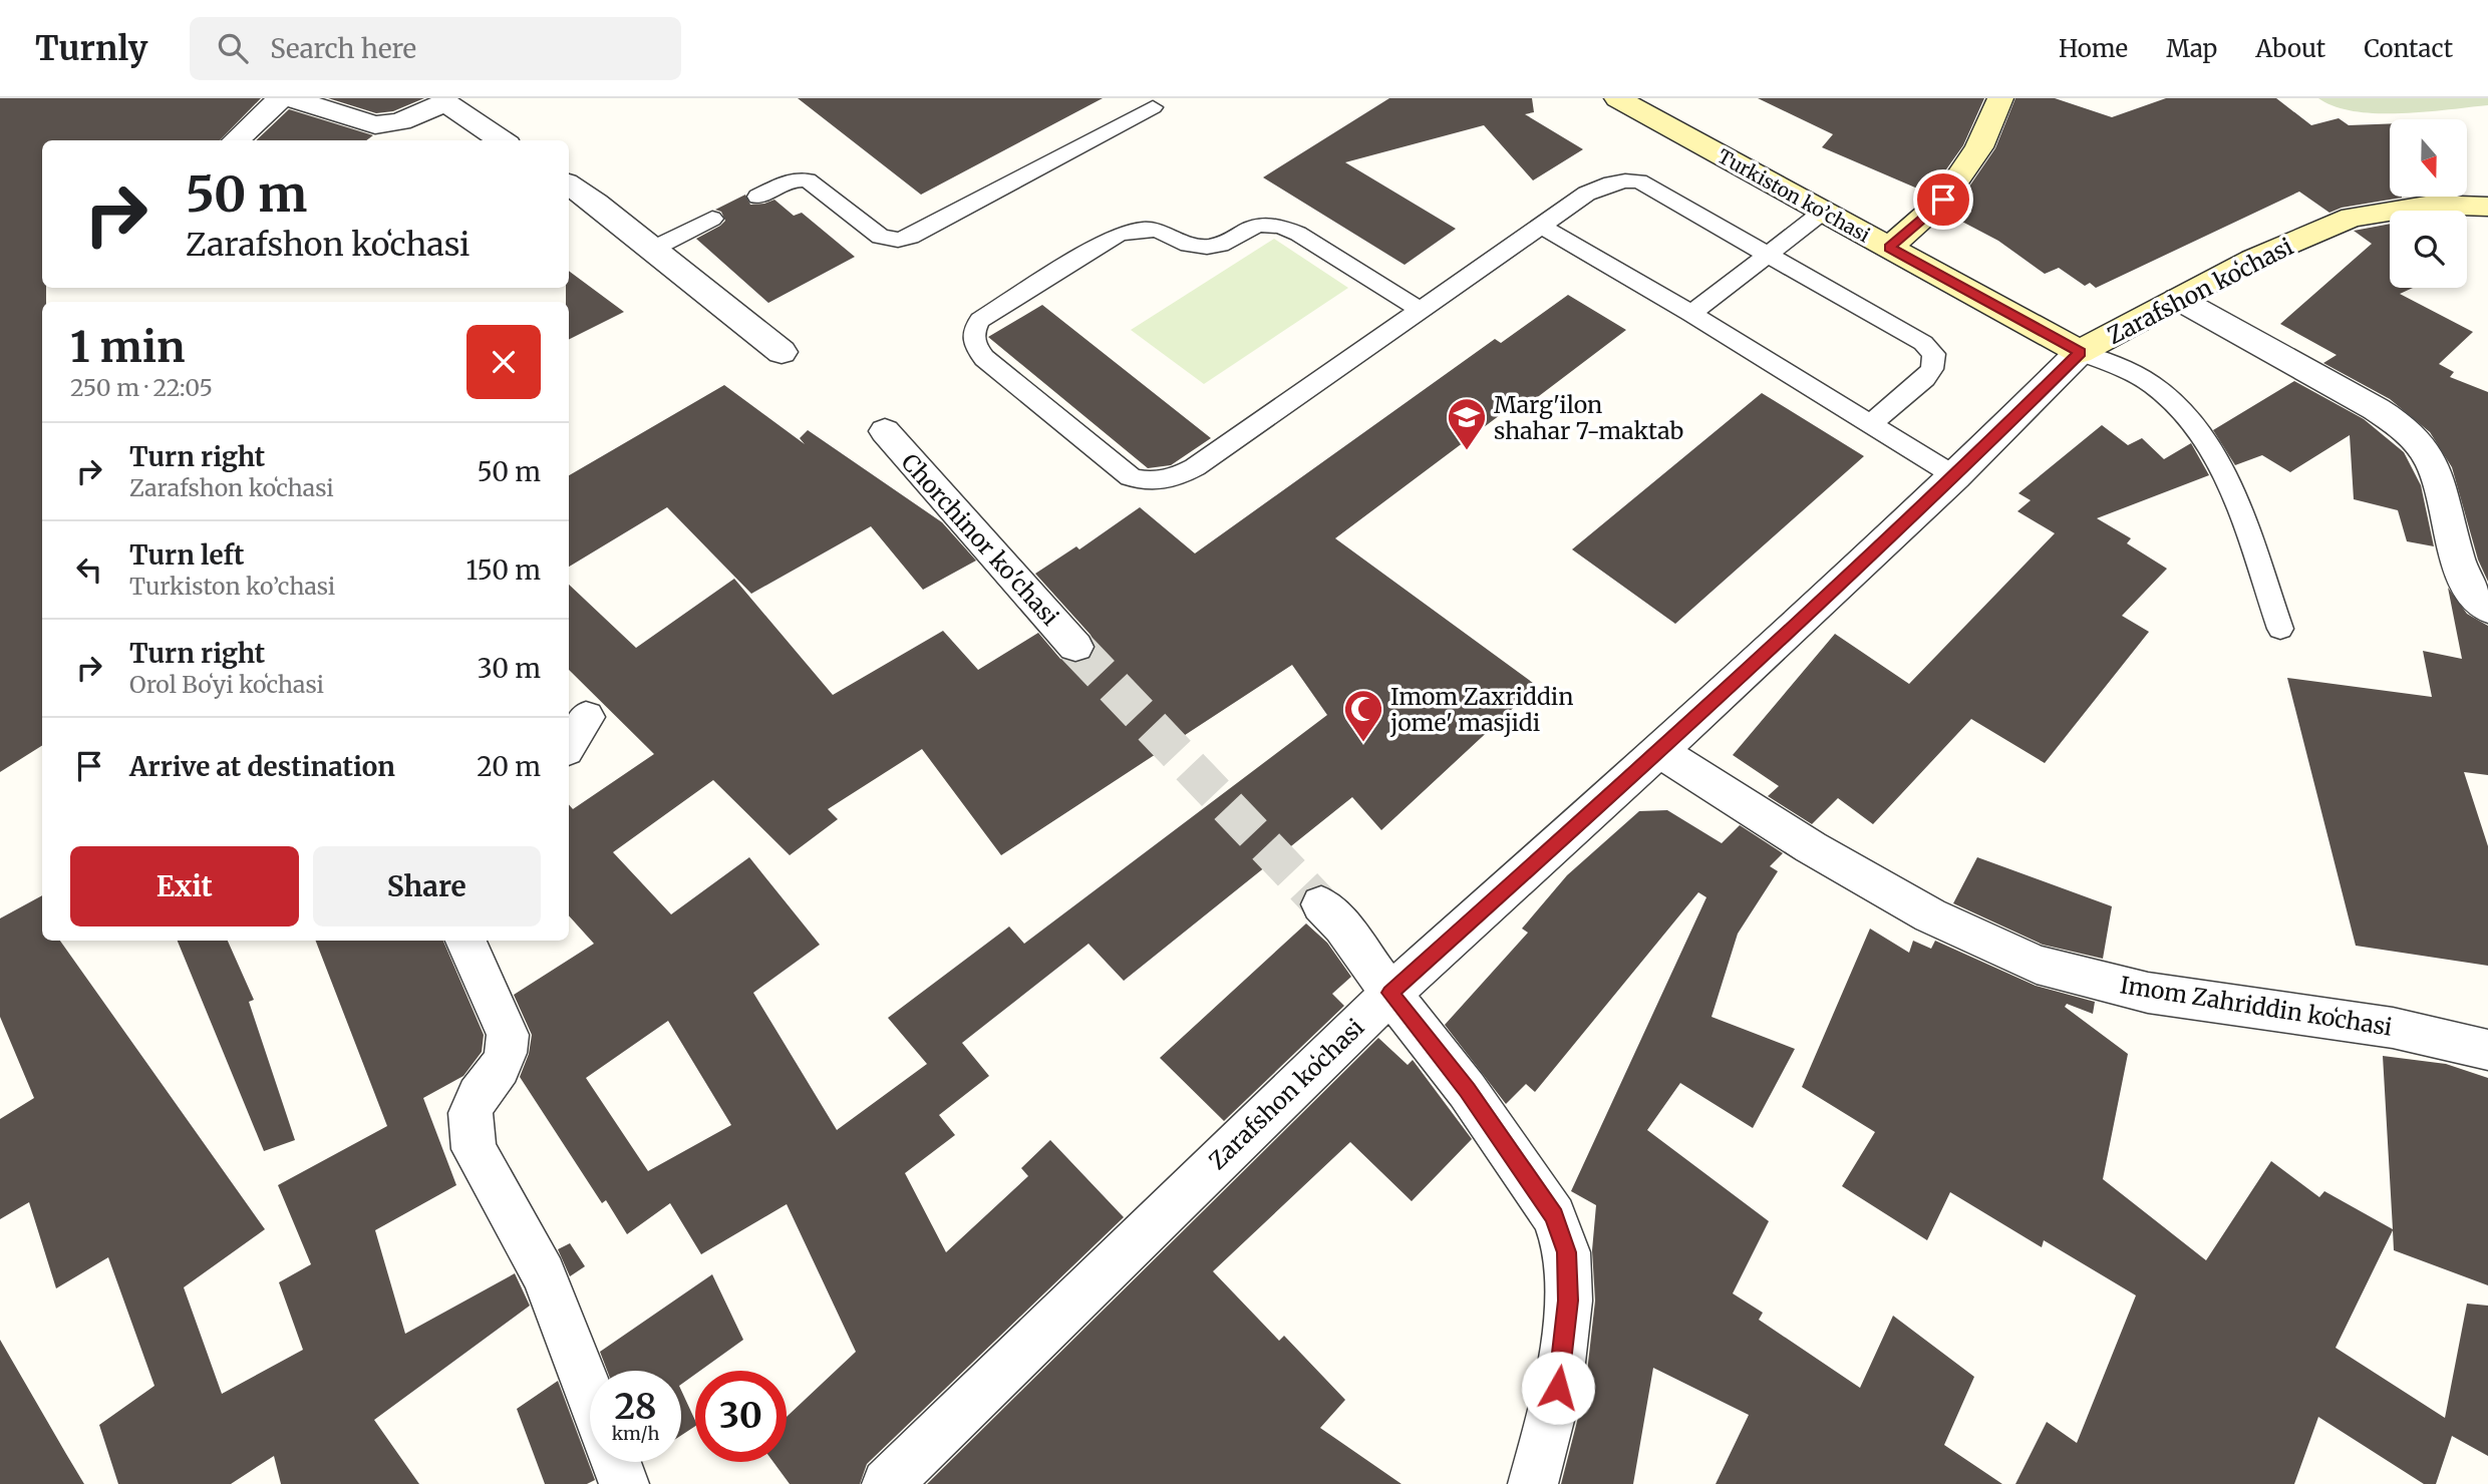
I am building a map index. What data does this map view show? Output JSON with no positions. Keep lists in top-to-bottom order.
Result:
{
  "streets": {
    "main road": ["Turkiston ko’chasi", "Zarafshon koʻchasi"],
    "street": ["Chorchinor ko'chasi", "Imom Zahriddin koʻchasi"]
  },
  "crossings": [
    ["Turkiston ko’chasi", "Zarafshon koʻchasi"],
    ["Zarafshon koʻchasi", "Imom Zahriddin koʻchasi"]
  ],
  "places": {
    "school or university": ["Marg'ilon shahar 7-maktab"],
    "mosque": ["Imom Zaxriddin jome' masjidi"]
  },
  "north": "bottom",
  "page": {
    "header": "Turnly",
    "search": "Search here",
    "nav": [
      "Home",
      "Map",
      "About",
      "Contact"
    ],
    "turn": ["50 m", "Zarafshon koʻchasi"],
    "heading": ["1 min", "250 m · 22:05"],
    "list": [
      {
        "name": "Turn right",
        "note": "Zarafshon koʻchasi",
        "value": "50 m"
      },
      {
        "name": "Turn left",
        "note": "Turkiston ko’chasi",
        "value": "150 m"
      },
      {
        "name": "Turn right",
        "note": "Orol Boʻyi koʻchasi",
        "value": "30 m"
      },
      {
        "name": "Arrive at destination",
        "value": "20 m"
      }
    ],
    "buttons": ["Exit", "Share"],
    "speed": "28 km/h",
    "limit": "30"
  }
}
